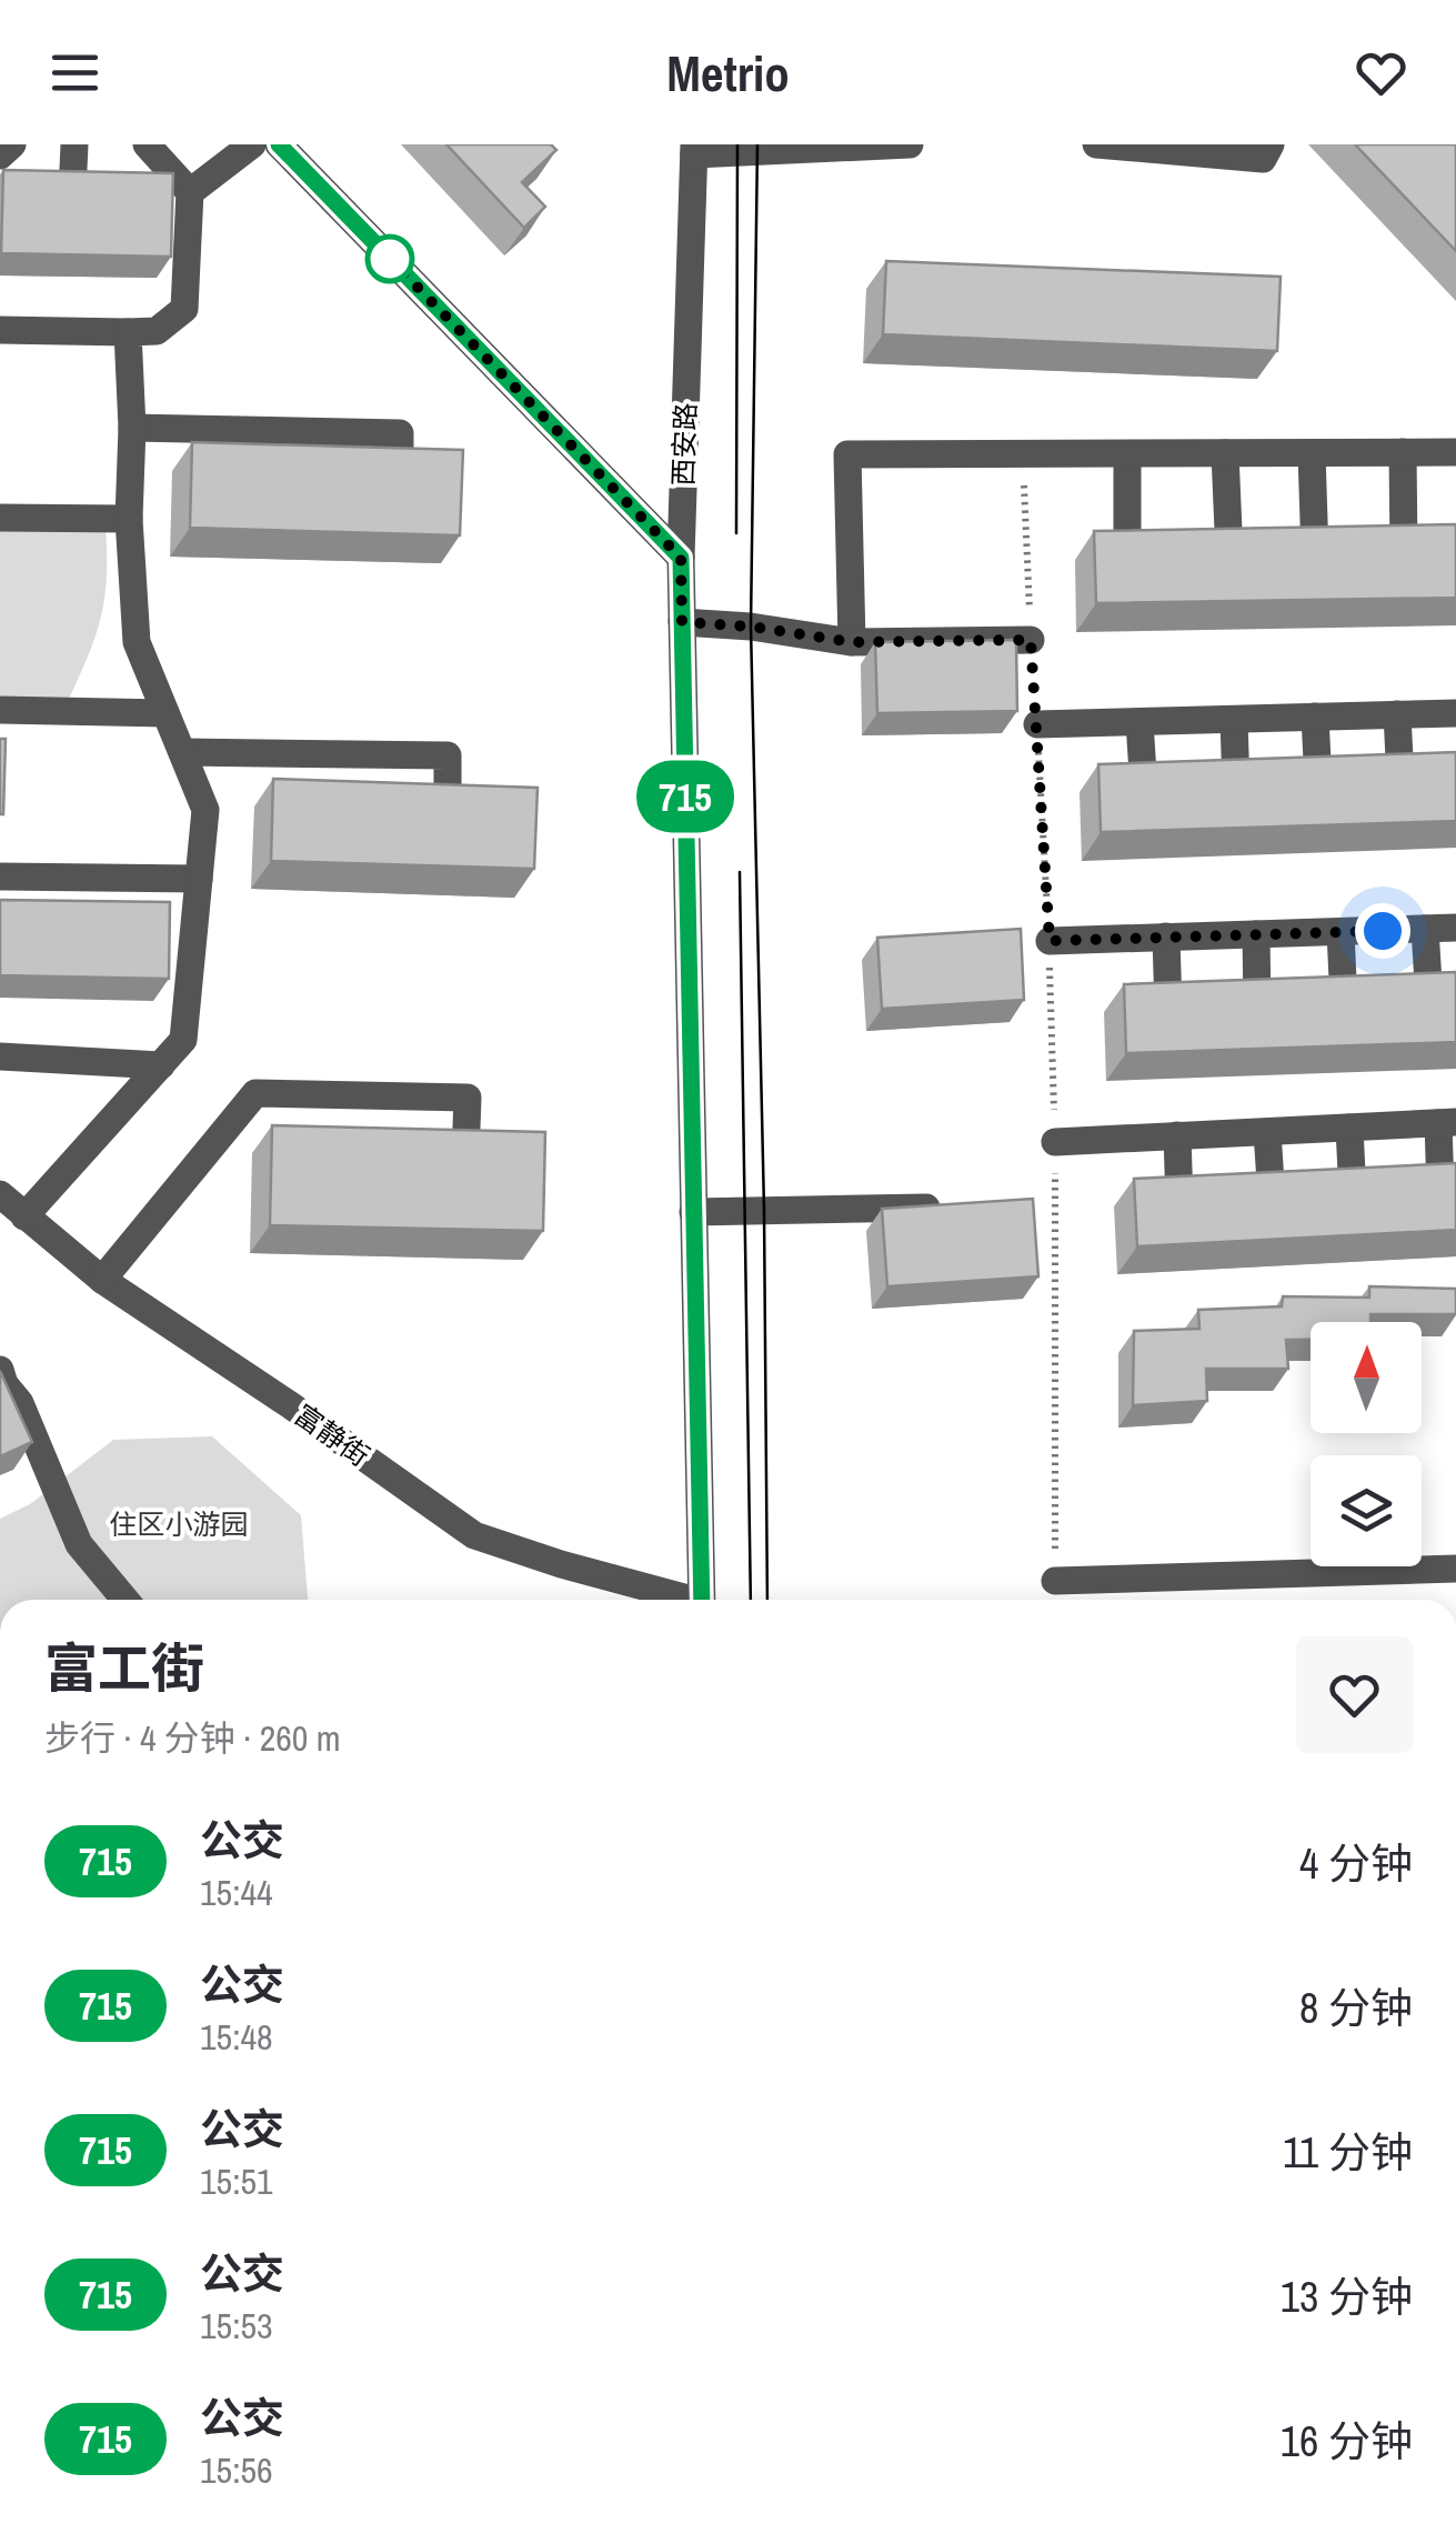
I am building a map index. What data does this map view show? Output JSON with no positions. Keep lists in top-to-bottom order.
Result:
{
  "streets": {
    "street": ["西安路", "富静街"]
  },
  "parks": ["住区小游园"],
  "lines": ["bus line 715"],
  "north": "top",
  "page": {
    "header": "Metrio",
    "on_map": "715",
    "heading": ["富工街", "步行 · 4 分钟 · 260 m"],
    "list": [
      {
        "mark": "715",
        "name": "公交",
        "note": "15:44",
        "value": "4 分钟"
      },
      {
        "mark": "715",
        "name": "公交",
        "note": "15:48",
        "value": "8 分钟"
      },
      {
        "mark": "715",
        "name": "公交",
        "note": "15:51",
        "value": "11 分钟"
      },
      {
        "mark": "715",
        "name": "公交",
        "note": "15:53",
        "value": "13 分钟"
      },
      {
        "mark": "715",
        "name": "公交",
        "note": "15:56",
        "value": "16 分钟"
      }
    ]
  }
}
